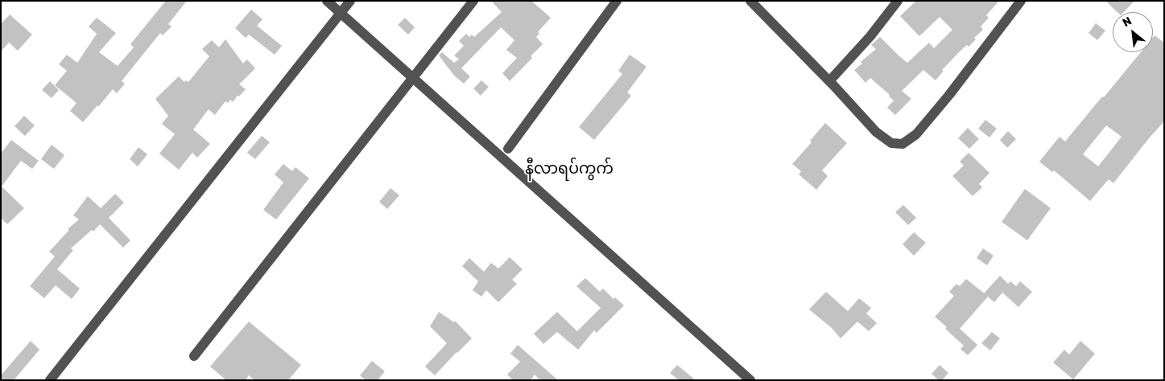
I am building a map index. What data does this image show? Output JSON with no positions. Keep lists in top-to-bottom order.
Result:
{
  "districts": ["နီလာရပ်ကွက်"],
  "north": "top left"
}
